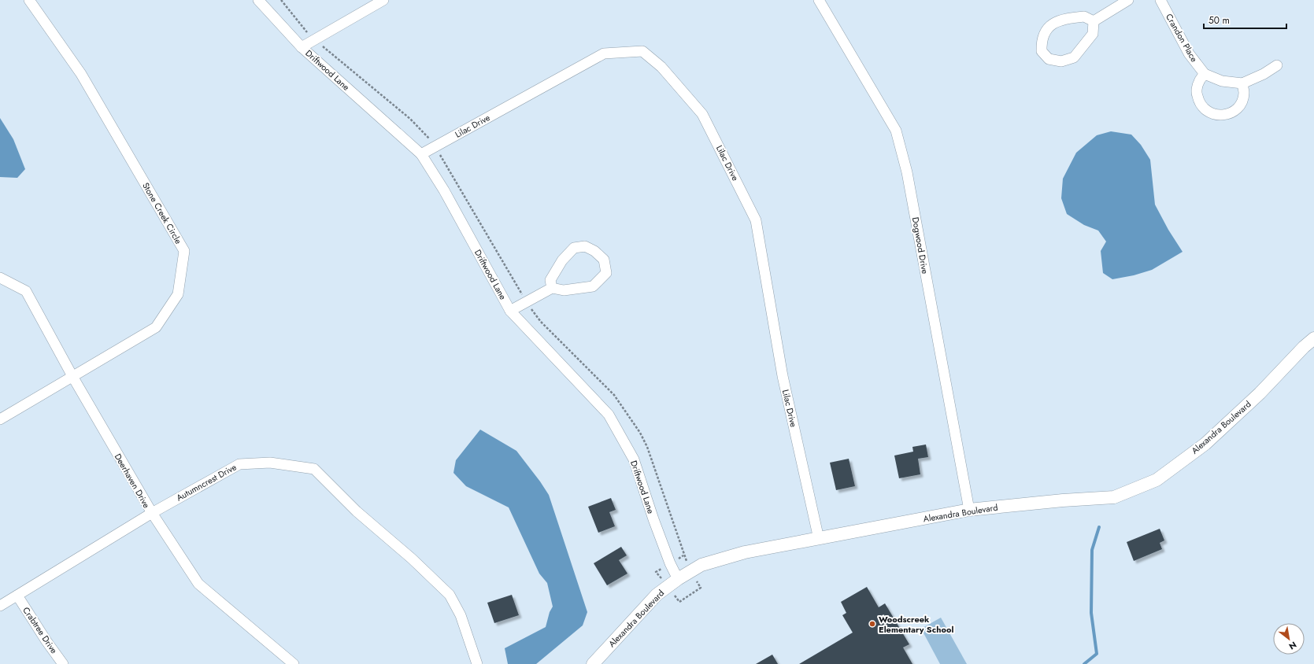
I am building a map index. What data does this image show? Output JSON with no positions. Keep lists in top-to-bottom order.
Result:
{
  "streets": {
    "street": [
      "Crandon Place",
      "Driftwood Lane",
      "Lilac Drive",
      "Stone Creek Circle",
      "Dogwood Drive",
      "Alexandra Boulevard",
      "Deerhaven Drive",
      "Autumncrest Drive",
      "Crabtree Drive"
    ]
  },
  "crossings": [
    ["Driftwood Lane", "Lilac Drive"],
    ["Driftwood Lane", "Alexandra Boulevard"],
    ["Lilac Drive", "Alexandra Boulevard"],
    ["Stone Creek Circle", "Deerhaven Drive"],
    ["Dogwood Drive", "Alexandra Boulevard"],
    ["Deerhaven Drive", "Autumncrest Drive"],
    ["Autumncrest Drive", "Crabtree Drive"]
  ],
  "places": ["Woodscreek Elementary School"],
  "scale_bar": "50 m",
  "north": "bottom right"
}
